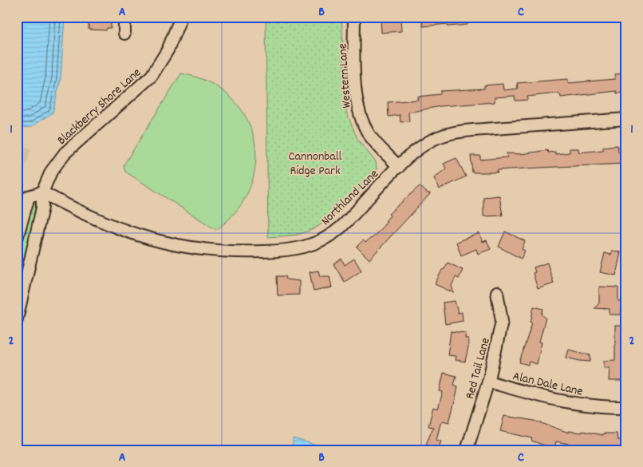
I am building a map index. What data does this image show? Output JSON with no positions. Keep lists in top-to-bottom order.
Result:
{
  "streets": {
    "street": [
      "Western Lane",
      "Blackberry Shore Lane",
      "Northland Lane",
      "Red Tail Lane",
      "Alan Dale Lane"
    ]
  },
  "crossings": [
    ["Western Lane", "Northland Lane"],
    ["Blackberry Shore Lane", "Northland Lane"],
    ["Red Tail Lane", "Alan Dale Lane"]
  ],
  "parks": ["Cannonball Ridge Park"],
  "grid": {
    "columns": ["A", "B", "C"],
    "rows": ["1", "2"]
  }
}
